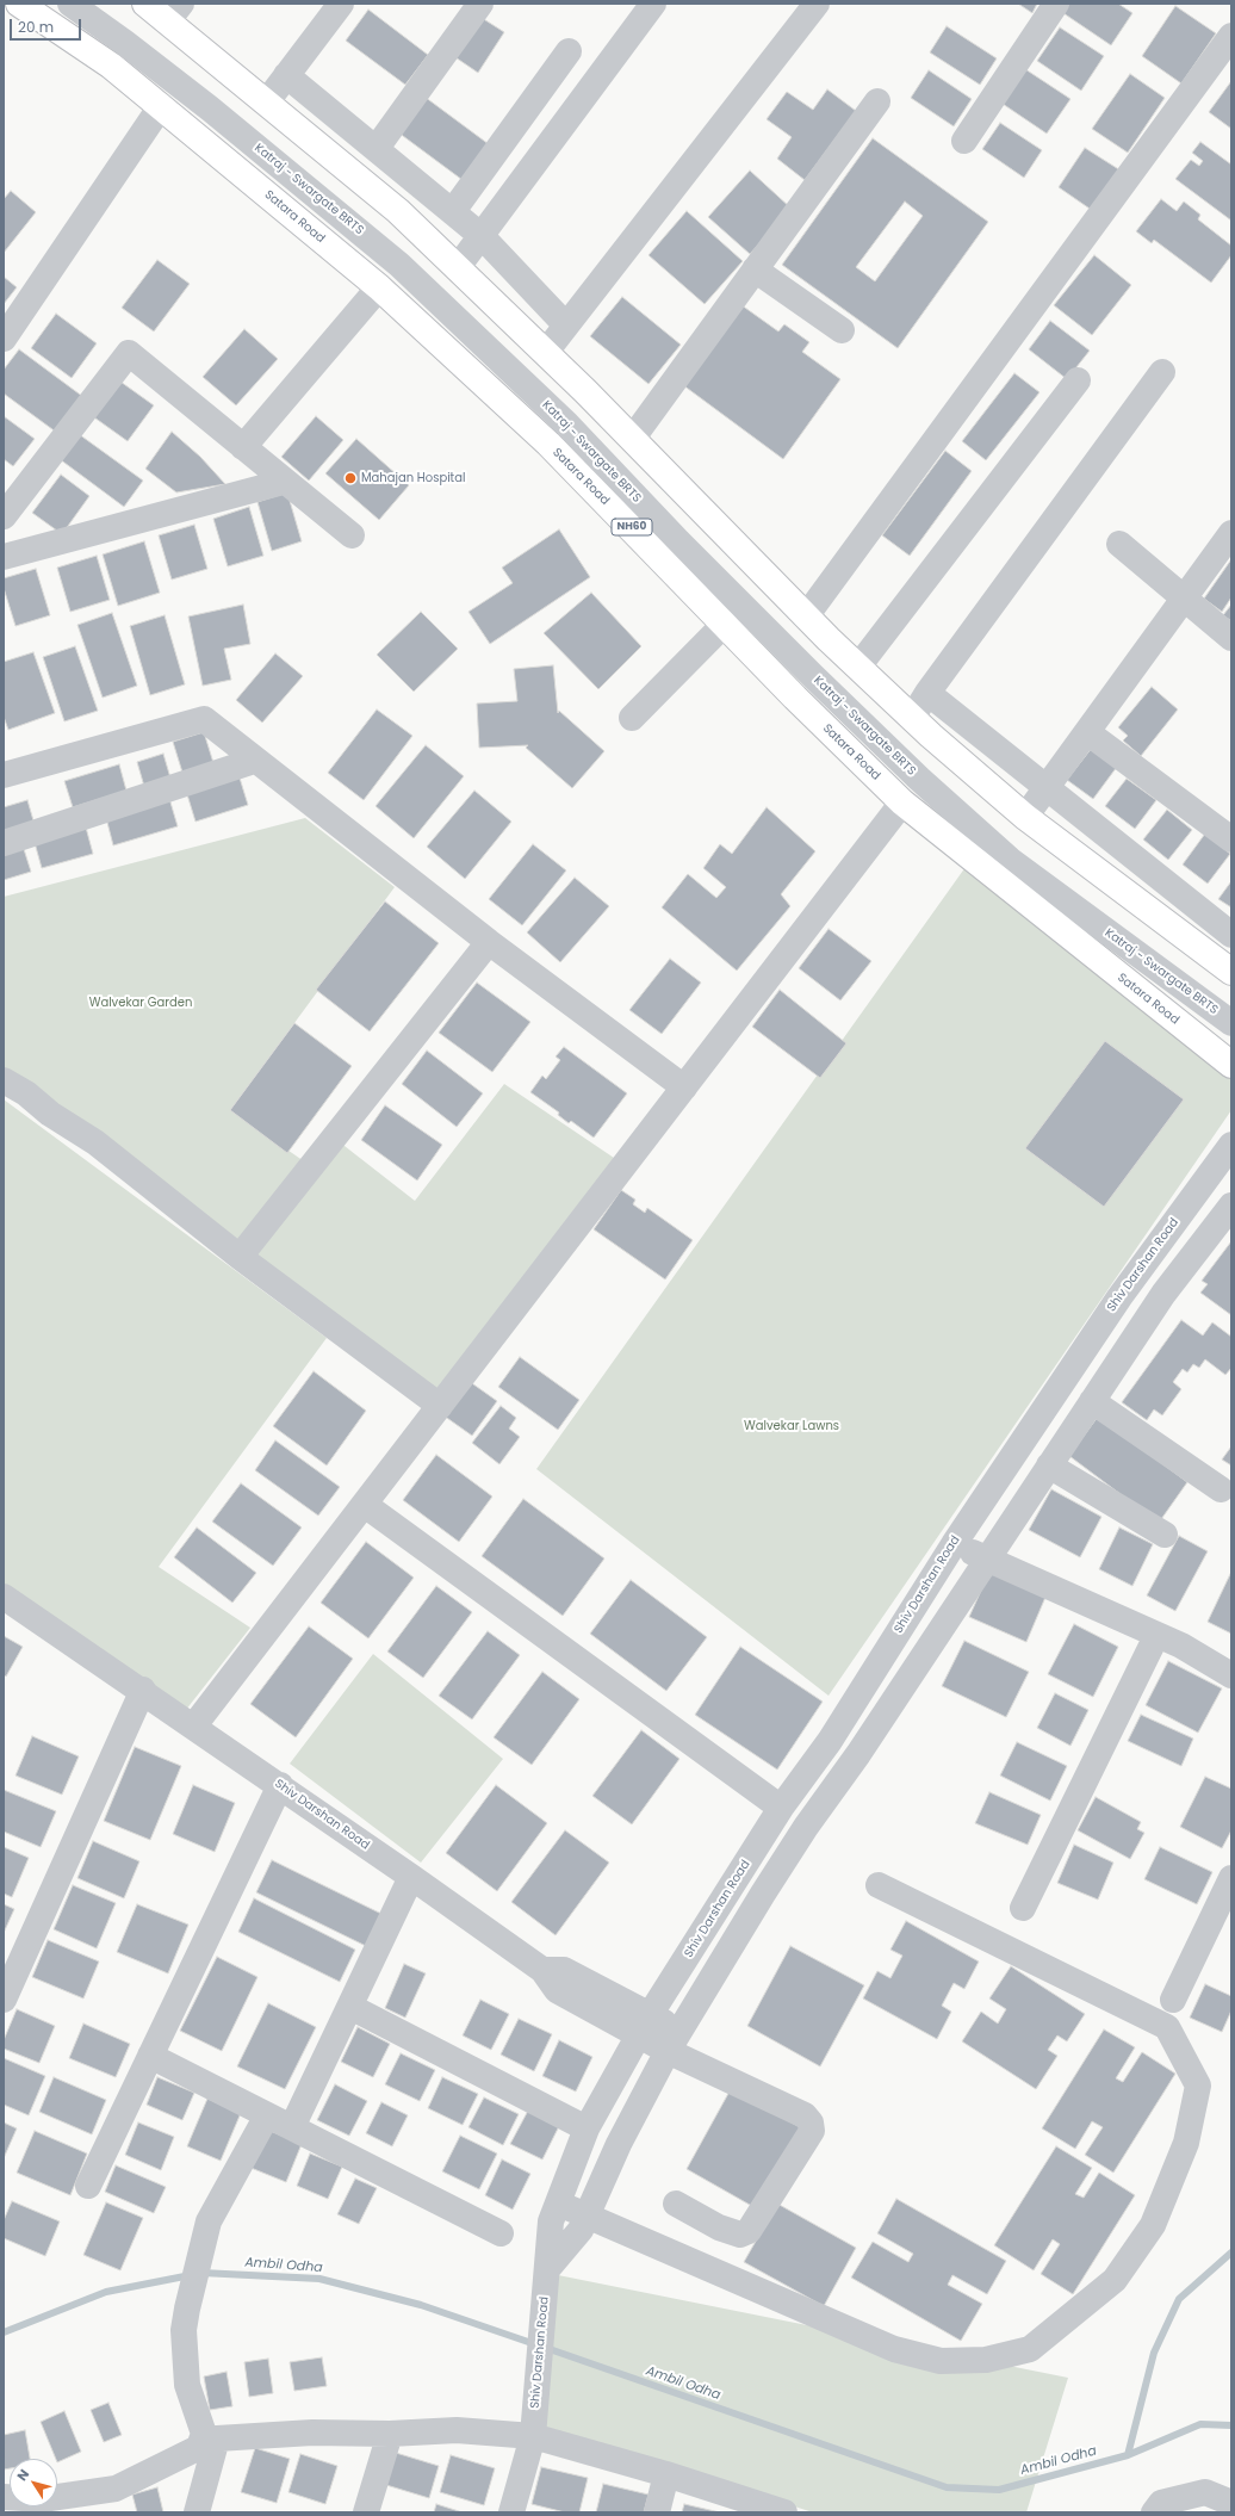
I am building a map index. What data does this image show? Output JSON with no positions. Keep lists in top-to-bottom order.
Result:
{
  "streets": {
    "highway": ["Satara Road", "NH60"],
    "street": ["Katraj - Swargate BRTS", "Shiv Darshan Road"]
  },
  "water": ["Ambil Odha"],
  "parks": ["Walvekar Garden", "Walvekar Lawns"],
  "places": ["Mahajan Hospital"],
  "scale_bar": "20 m",
  "north": "top left"
}
